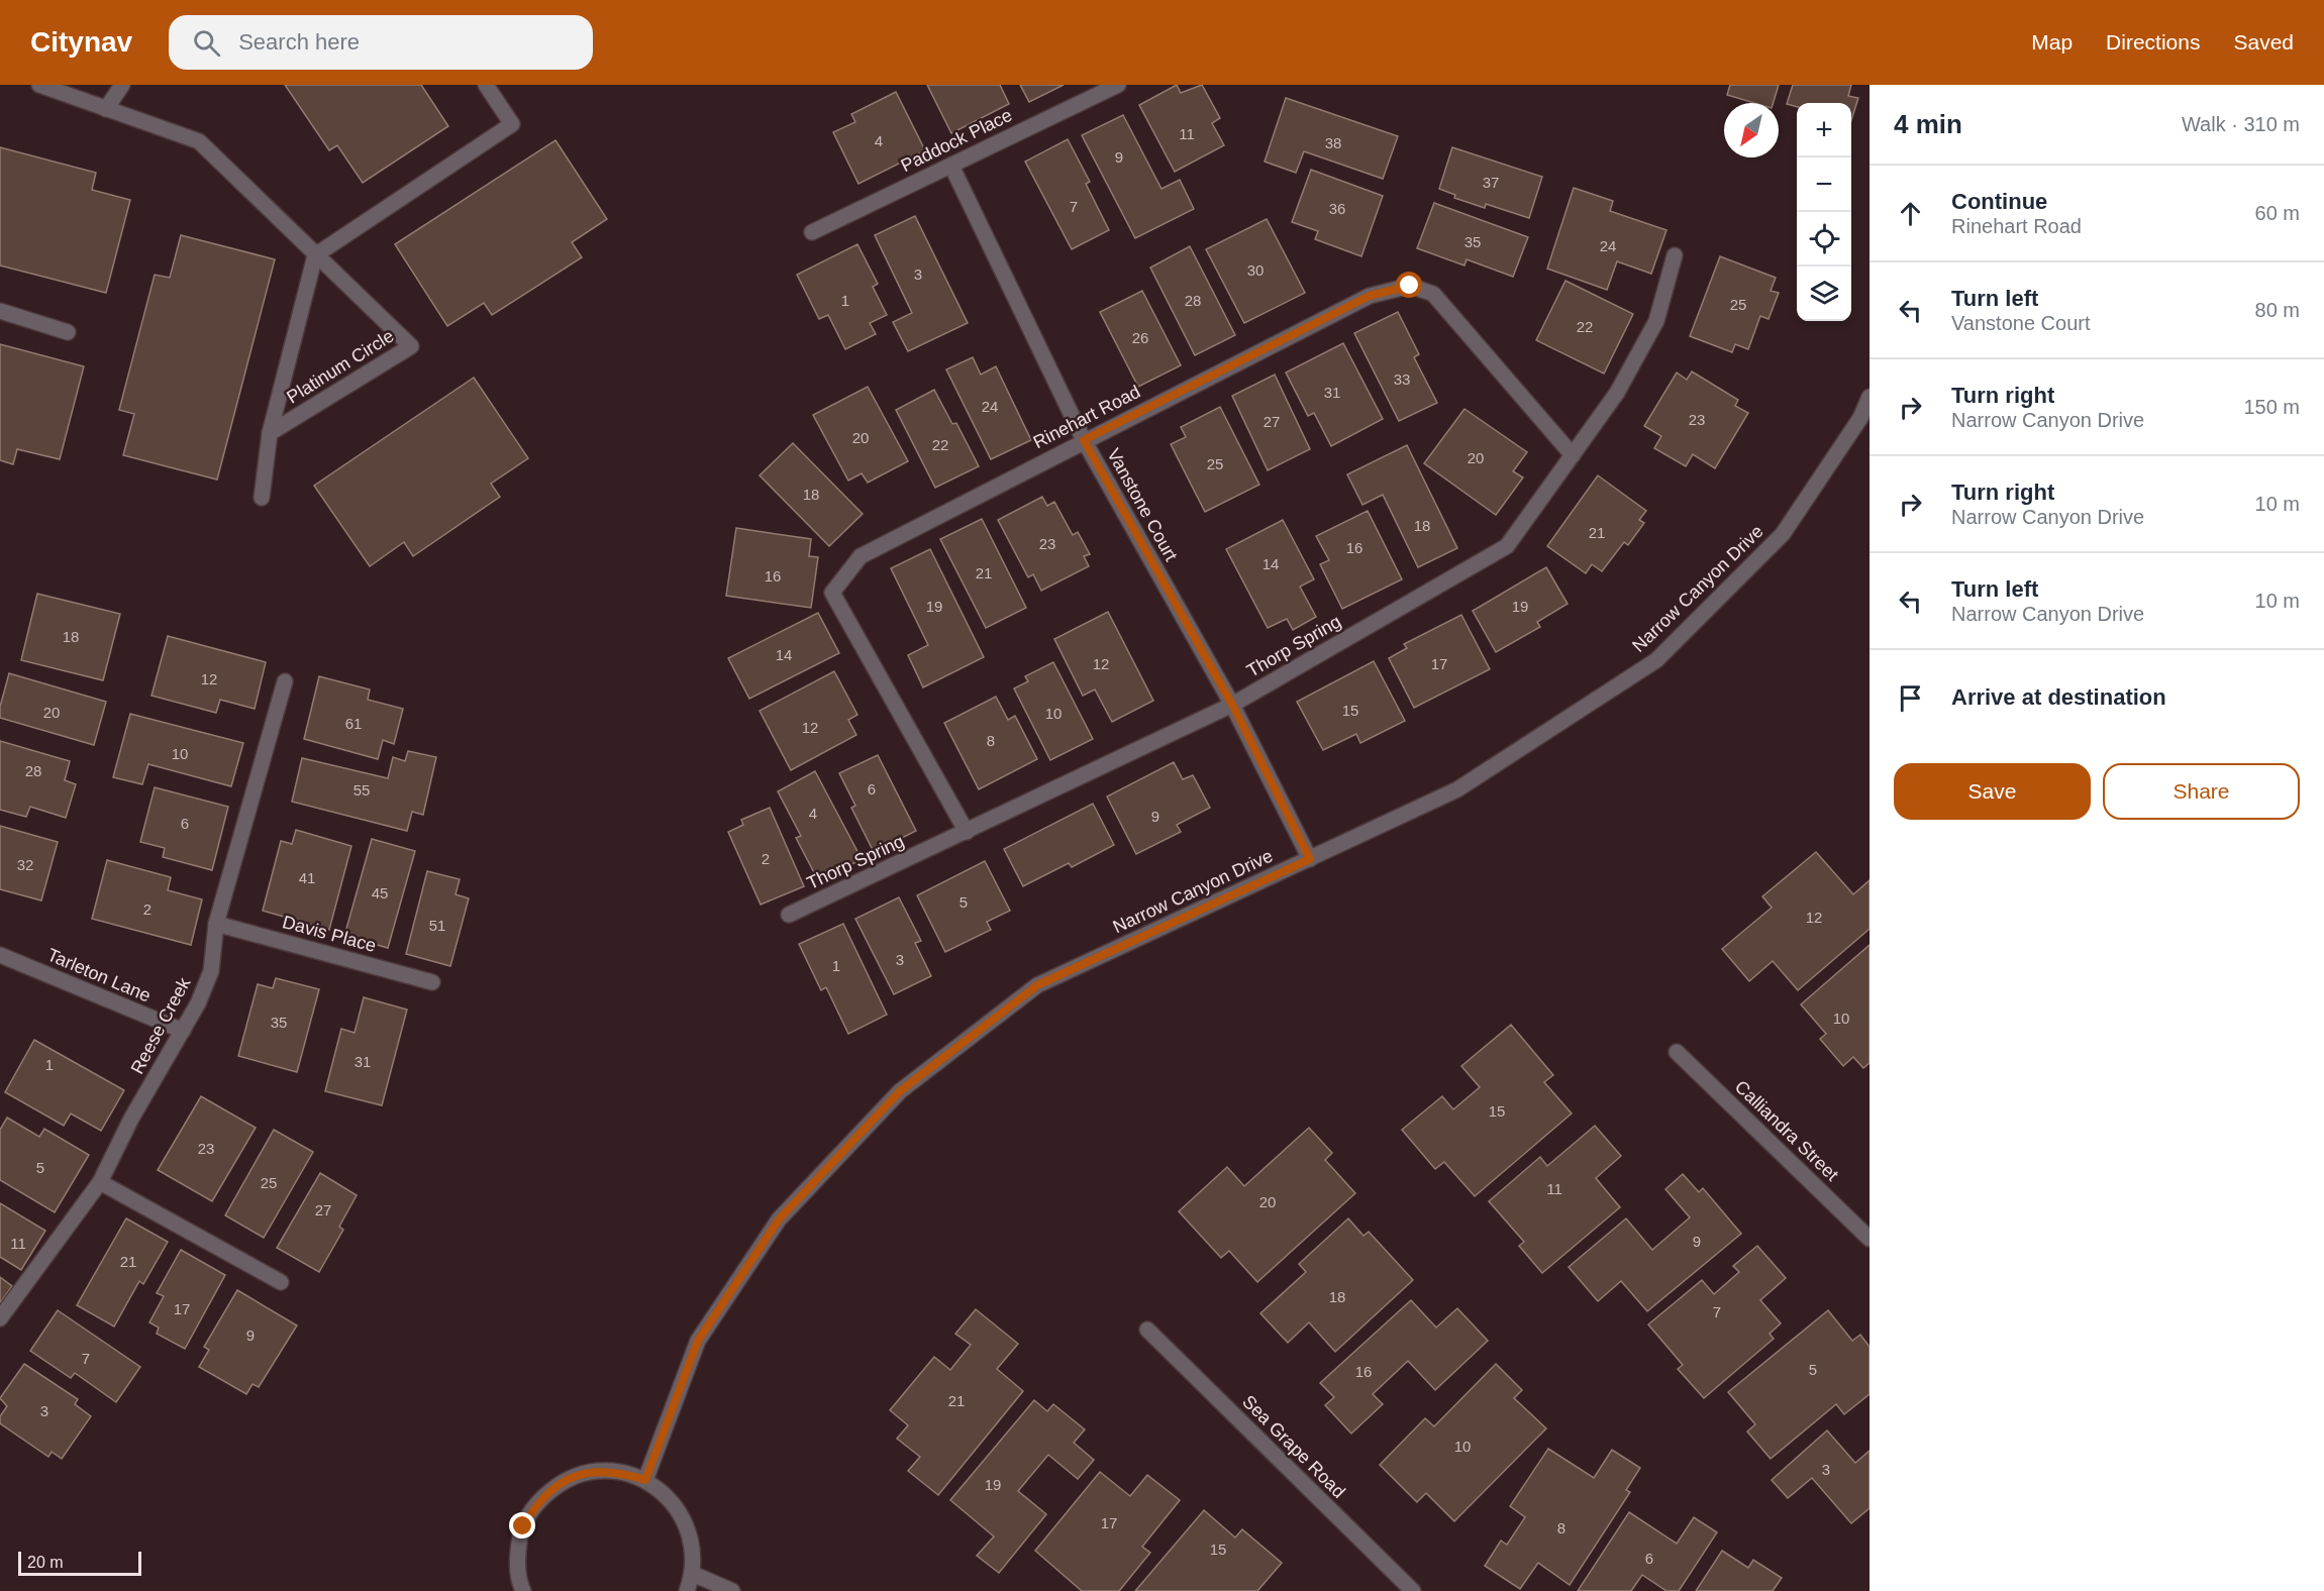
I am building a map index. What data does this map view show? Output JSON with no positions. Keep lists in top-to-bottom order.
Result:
{
  "streets": {
    "street": [
      "Paddock Place",
      "Platinum Circle",
      "Rinehart Road",
      "Vanstone Court",
      "Narrow Canyon Drive",
      "Thorp Spring",
      "Davis Place",
      "Tarleton Lane",
      "Reese Creek",
      "Calliandra Street",
      "Sea Grape Road"
    ]
  },
  "crossings": [
    ["Paddock Place", "Vanstone Court"],
    ["Rinehart Road", "Vanstone Court"],
    ["Rinehart Road", "Thorp Spring"],
    ["Vanstone Court", "Narrow Canyon Drive"],
    ["Vanstone Court", "Thorp Spring"],
    ["Davis Place", "Reese Creek"],
    ["Tarleton Lane", "Reese Creek"]
  ],
  "house_numbers": [
    "11",
    "4",
    "38",
    "9",
    "37",
    "7",
    "36",
    "35",
    "24",
    "30",
    "3",
    "1",
    "28",
    "25",
    "22",
    "26",
    "33",
    "31",
    "24",
    "23",
    "27",
    "20",
    "22",
    "20",
    "25",
    "18",
    "18",
    "21",
    "23",
    "16",
    "14",
    "21",
    "16",
    "19",
    "19",
    "18",
    "14",
    "12",
    "17",
    "12",
    "15",
    "20",
    "10",
    "61",
    "12",
    "8",
    "10",
    "28",
    "6",
    "55",
    "4",
    "9",
    "6",
    "2",
    "32",
    "41",
    "45",
    "5",
    "2",
    "12",
    "51",
    "3",
    "1",
    "10",
    "35",
    "31",
    "1",
    "15",
    "23",
    "5",
    "25",
    "11",
    "20",
    "27",
    "9",
    "11",
    "21",
    "18",
    "17",
    "7",
    "9",
    "7",
    "5",
    "16",
    "21",
    "3",
    "10",
    "3",
    "19",
    "17",
    "8",
    "15",
    "6"
  ],
  "scale_bar": "20 m",
  "north": "bottom left",
  "page": {
    "header": "Citynav",
    "search": "Search here",
    "nav": ["Map", "Directions", "Saved"],
    "heading": ["4 min", "Walk · 310 m"],
    "map_buttons": ["+", "−"],
    "list": [
      ["Continue", "Rinehart Road", "60 m"],
      ["Turn left", "Vanstone Court", "80 m"],
      ["Turn right", "Narrow Canyon Drive", "150 m"],
      ["Turn right", "Narrow Canyon Drive", "10 m"],
      ["Turn left", "Narrow Canyon Drive", "10 m"],
      "Arrive at destination"
    ],
    "buttons": ["Save", "Share"],
    "scale": "20 m"
  }
}
